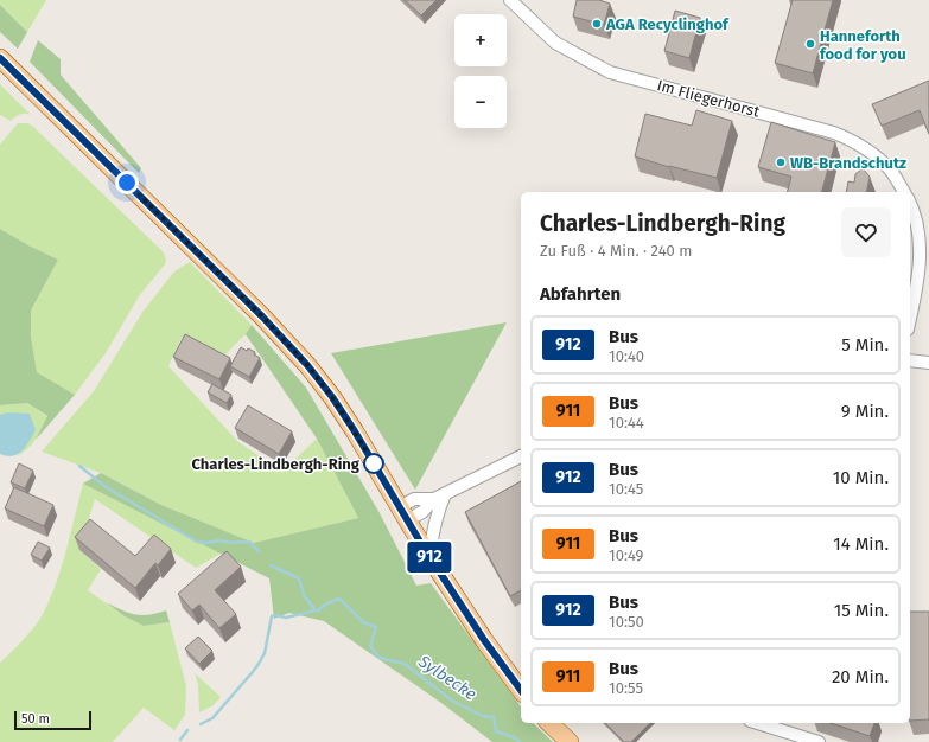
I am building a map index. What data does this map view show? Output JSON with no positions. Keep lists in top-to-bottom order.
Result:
{
  "streets": {
    "street": ["Im Fliegerhorst"]
  },
  "water": ["Sylbecke"],
  "places": [
    "AGA Recyclinghof",
    "Hanneforth food for you",
    "WB-Brandschutz",
    "Charles-Lindbergh-Ring"
  ],
  "lines": ["bus line 912"],
  "scale_bar": "50 m",
  "page": {
    "on_map": "912",
    "map_buttons": ["+", "−"],
    "heading": [
      ["Charles-Lindbergh-Ring", "Zu Fuß · 4 Min. · 240 m"],
      "Abfahrten"
    ],
    "list": [
      {
        "mark": "912",
        "name": "Bus",
        "note": "10:40",
        "value": "5 Min."
      },
      {
        "mark": "911",
        "name": "Bus",
        "note": "10:44",
        "value": "9 Min."
      },
      {
        "mark": "912",
        "name": "Bus",
        "note": "10:45",
        "value": "10 Min."
      },
      {
        "mark": "911",
        "name": "Bus",
        "note": "10:49",
        "value": "14 Min."
      },
      {
        "mark": "912",
        "name": "Bus",
        "note": "10:50",
        "value": "15 Min."
      },
      {
        "mark": "911",
        "name": "Bus",
        "note": "10:55",
        "value": "20 Min."
      }
    ],
    "scale": "50 m"
  }
}
